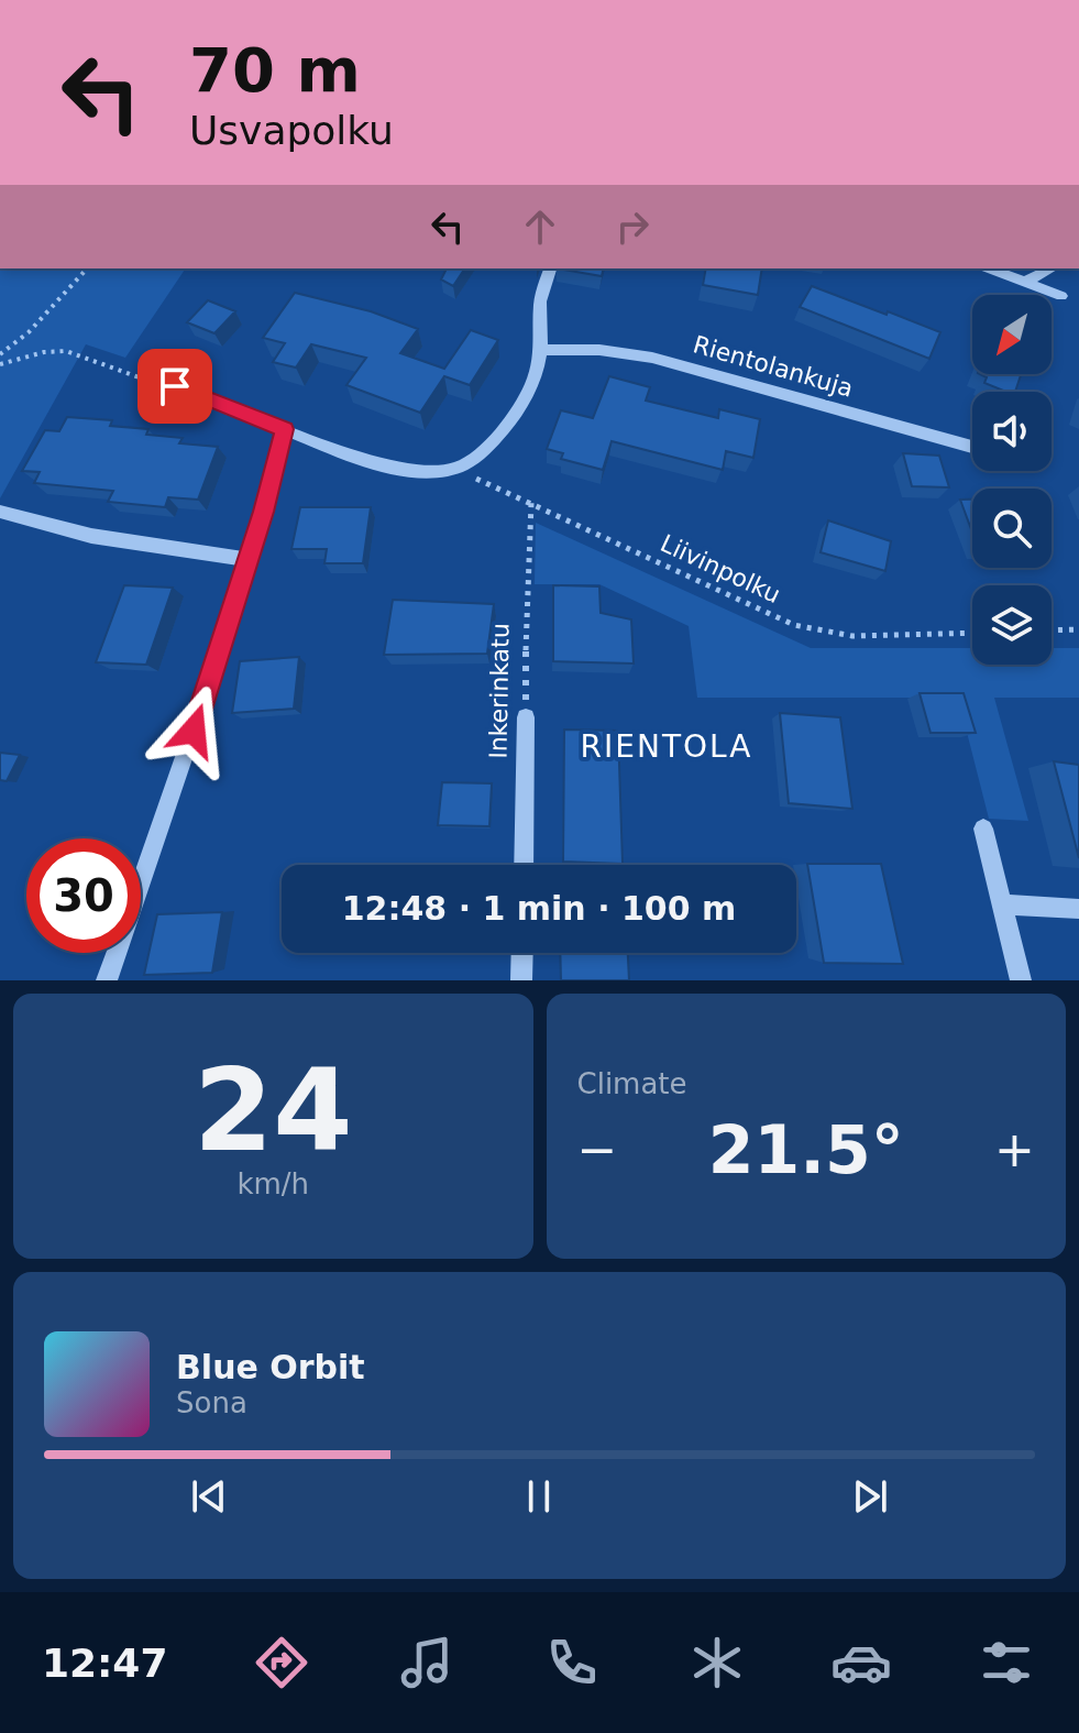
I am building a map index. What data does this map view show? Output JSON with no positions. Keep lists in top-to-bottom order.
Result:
{
  "streets": {
    "street": ["Rientolankuja", "Inkerinkatu"],
    "path": ["Liivinpolku"]
  },
  "crossings": [
    ["Liivinpolku", "Inkerinkatu"]
  ],
  "districts": ["RIENTOLA"],
  "north": "bottom left",
  "page": {
    "turn": ["70 m", "Usvapolku"],
    "limit": "30",
    "trip": "12:48 · 1 min · 100 m",
    "tile": [
      ["24", "km/h"],
      "Climate"
    ],
    "heat": ["−", "21.5°", "+"],
    "song": ["Blue Orbit", "Sona"],
    "tabs": "12:47"
  }
}
